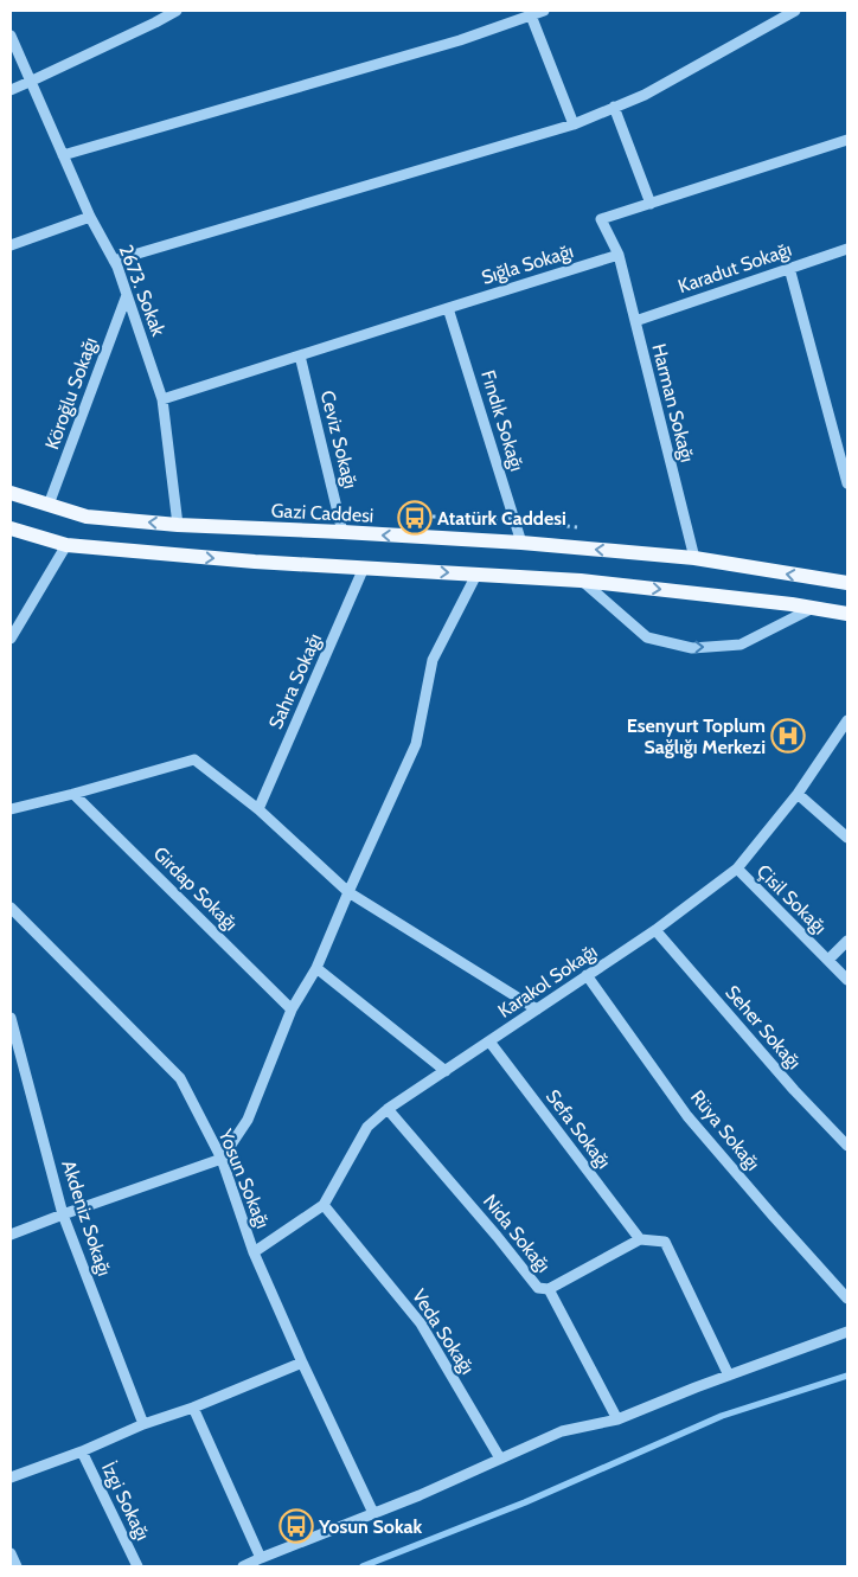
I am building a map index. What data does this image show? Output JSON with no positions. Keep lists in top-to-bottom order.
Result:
{
  "streets": {
    "main road": ["Gazi Caddesi"],
    "street": [
      "Sığla Sokağı",
      "Karadut Sokağı",
      "2673. Sokak",
      "Köroğlu Sokağı",
      "Harman Sokağı",
      "Fındık Sokağı",
      "Ceviz Sokağı",
      "Sahra Sokağı",
      "Girdap Sokağı",
      "Çisil Sokağı",
      "Karakol Sokağı",
      "Seher Sokağı",
      "Sefa Sokağı",
      "Rüya Sokağı",
      "Yosun Sokağı",
      "Akdeniz Sokağı",
      "Nida Sokağı",
      "Veda Sokağı",
      "İzgi Sokağı"
    ]
  },
  "crossings": [
    ["Sığla Sokağı", "2673. Sokak"],
    ["Sığla Sokağı", "Harman Sokağı"],
    ["Sığla Sokağı", "Fındık Sokağı"],
    ["Sığla Sokağı", "Ceviz Sokağı"],
    ["Karadut Sokağı", "Harman Sokağı"],
    ["2673. Sokak", "Köroğlu Sokağı"],
    ["2673. Sokak", "Gazi Caddesi"],
    ["Köroğlu Sokağı", "Gazi Caddesi"],
    ["Harman Sokağı", "Gazi Caddesi"],
    ["Fındık Sokağı", "Gazi Caddesi"],
    ["Ceviz Sokağı", "Gazi Caddesi"],
    ["Çisil Sokağı", "Karakol Sokağı"],
    ["Karakol Sokağı", "Seher Sokağı"],
    ["Karakol Sokağı", "Sefa Sokağı"],
    ["Karakol Sokağı", "Rüya Sokağı"],
    ["Karakol Sokağı", "Yosun Sokağı"],
    ["Karakol Sokağı", "Nida Sokağı"],
    ["Karakol Sokağı", "Veda Sokağı"]
  ],
  "places": {
    "bus stop": ["Atatürk Caddesi", "Yosun Sokak"],
    "hospital": ["Esenyurt Toplum Sağlığı Merkezi"]
  }
}
